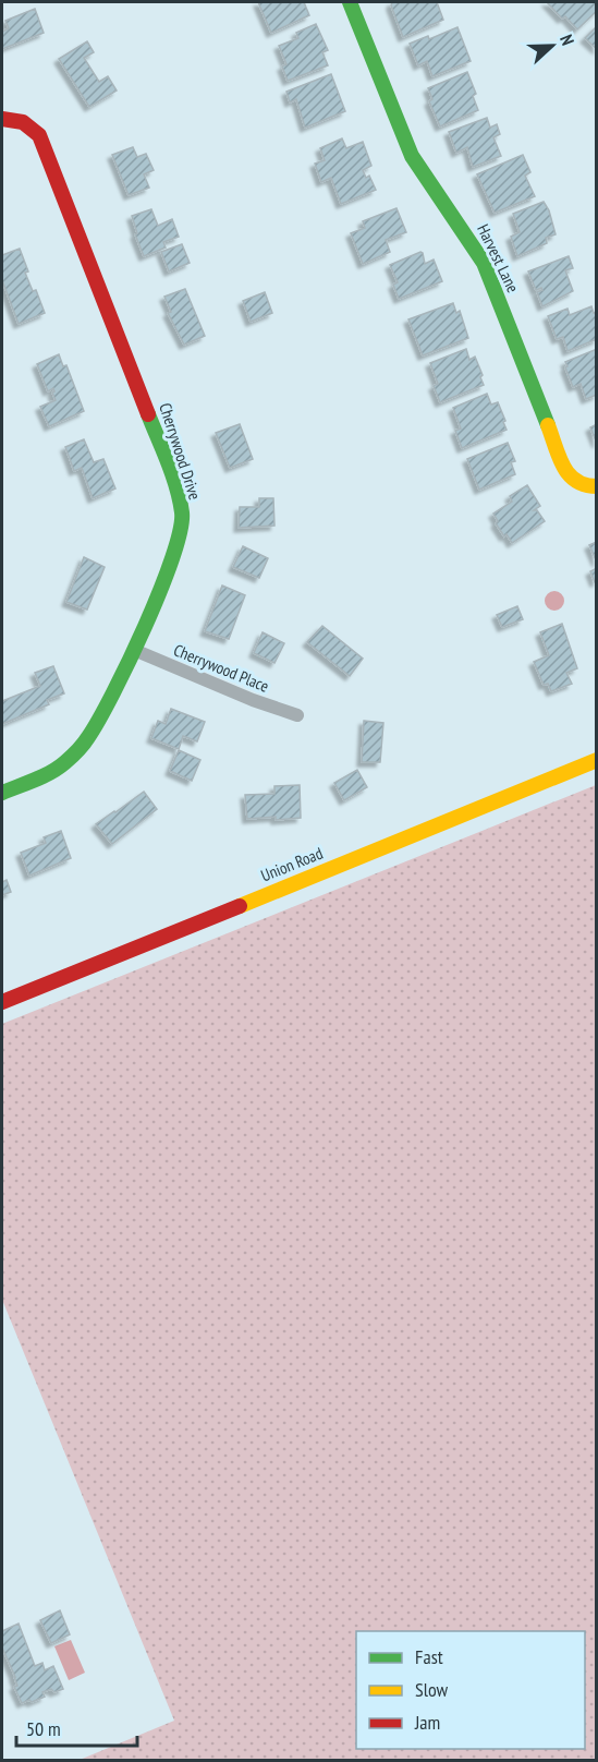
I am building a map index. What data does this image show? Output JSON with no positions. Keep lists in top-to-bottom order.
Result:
{
  "streets": {
    "street": [
      "Harvest Lane",
      "Cherrywood Drive",
      "Cherrywood Place",
      "Union Road"
    ]
  },
  "crossings": [
    ["Cherrywood Drive", "Cherrywood Place"]
  ],
  "legend": ["Fast", "Slow", "Jam"],
  "scale_bar": "50 m",
  "north": "right"
}
